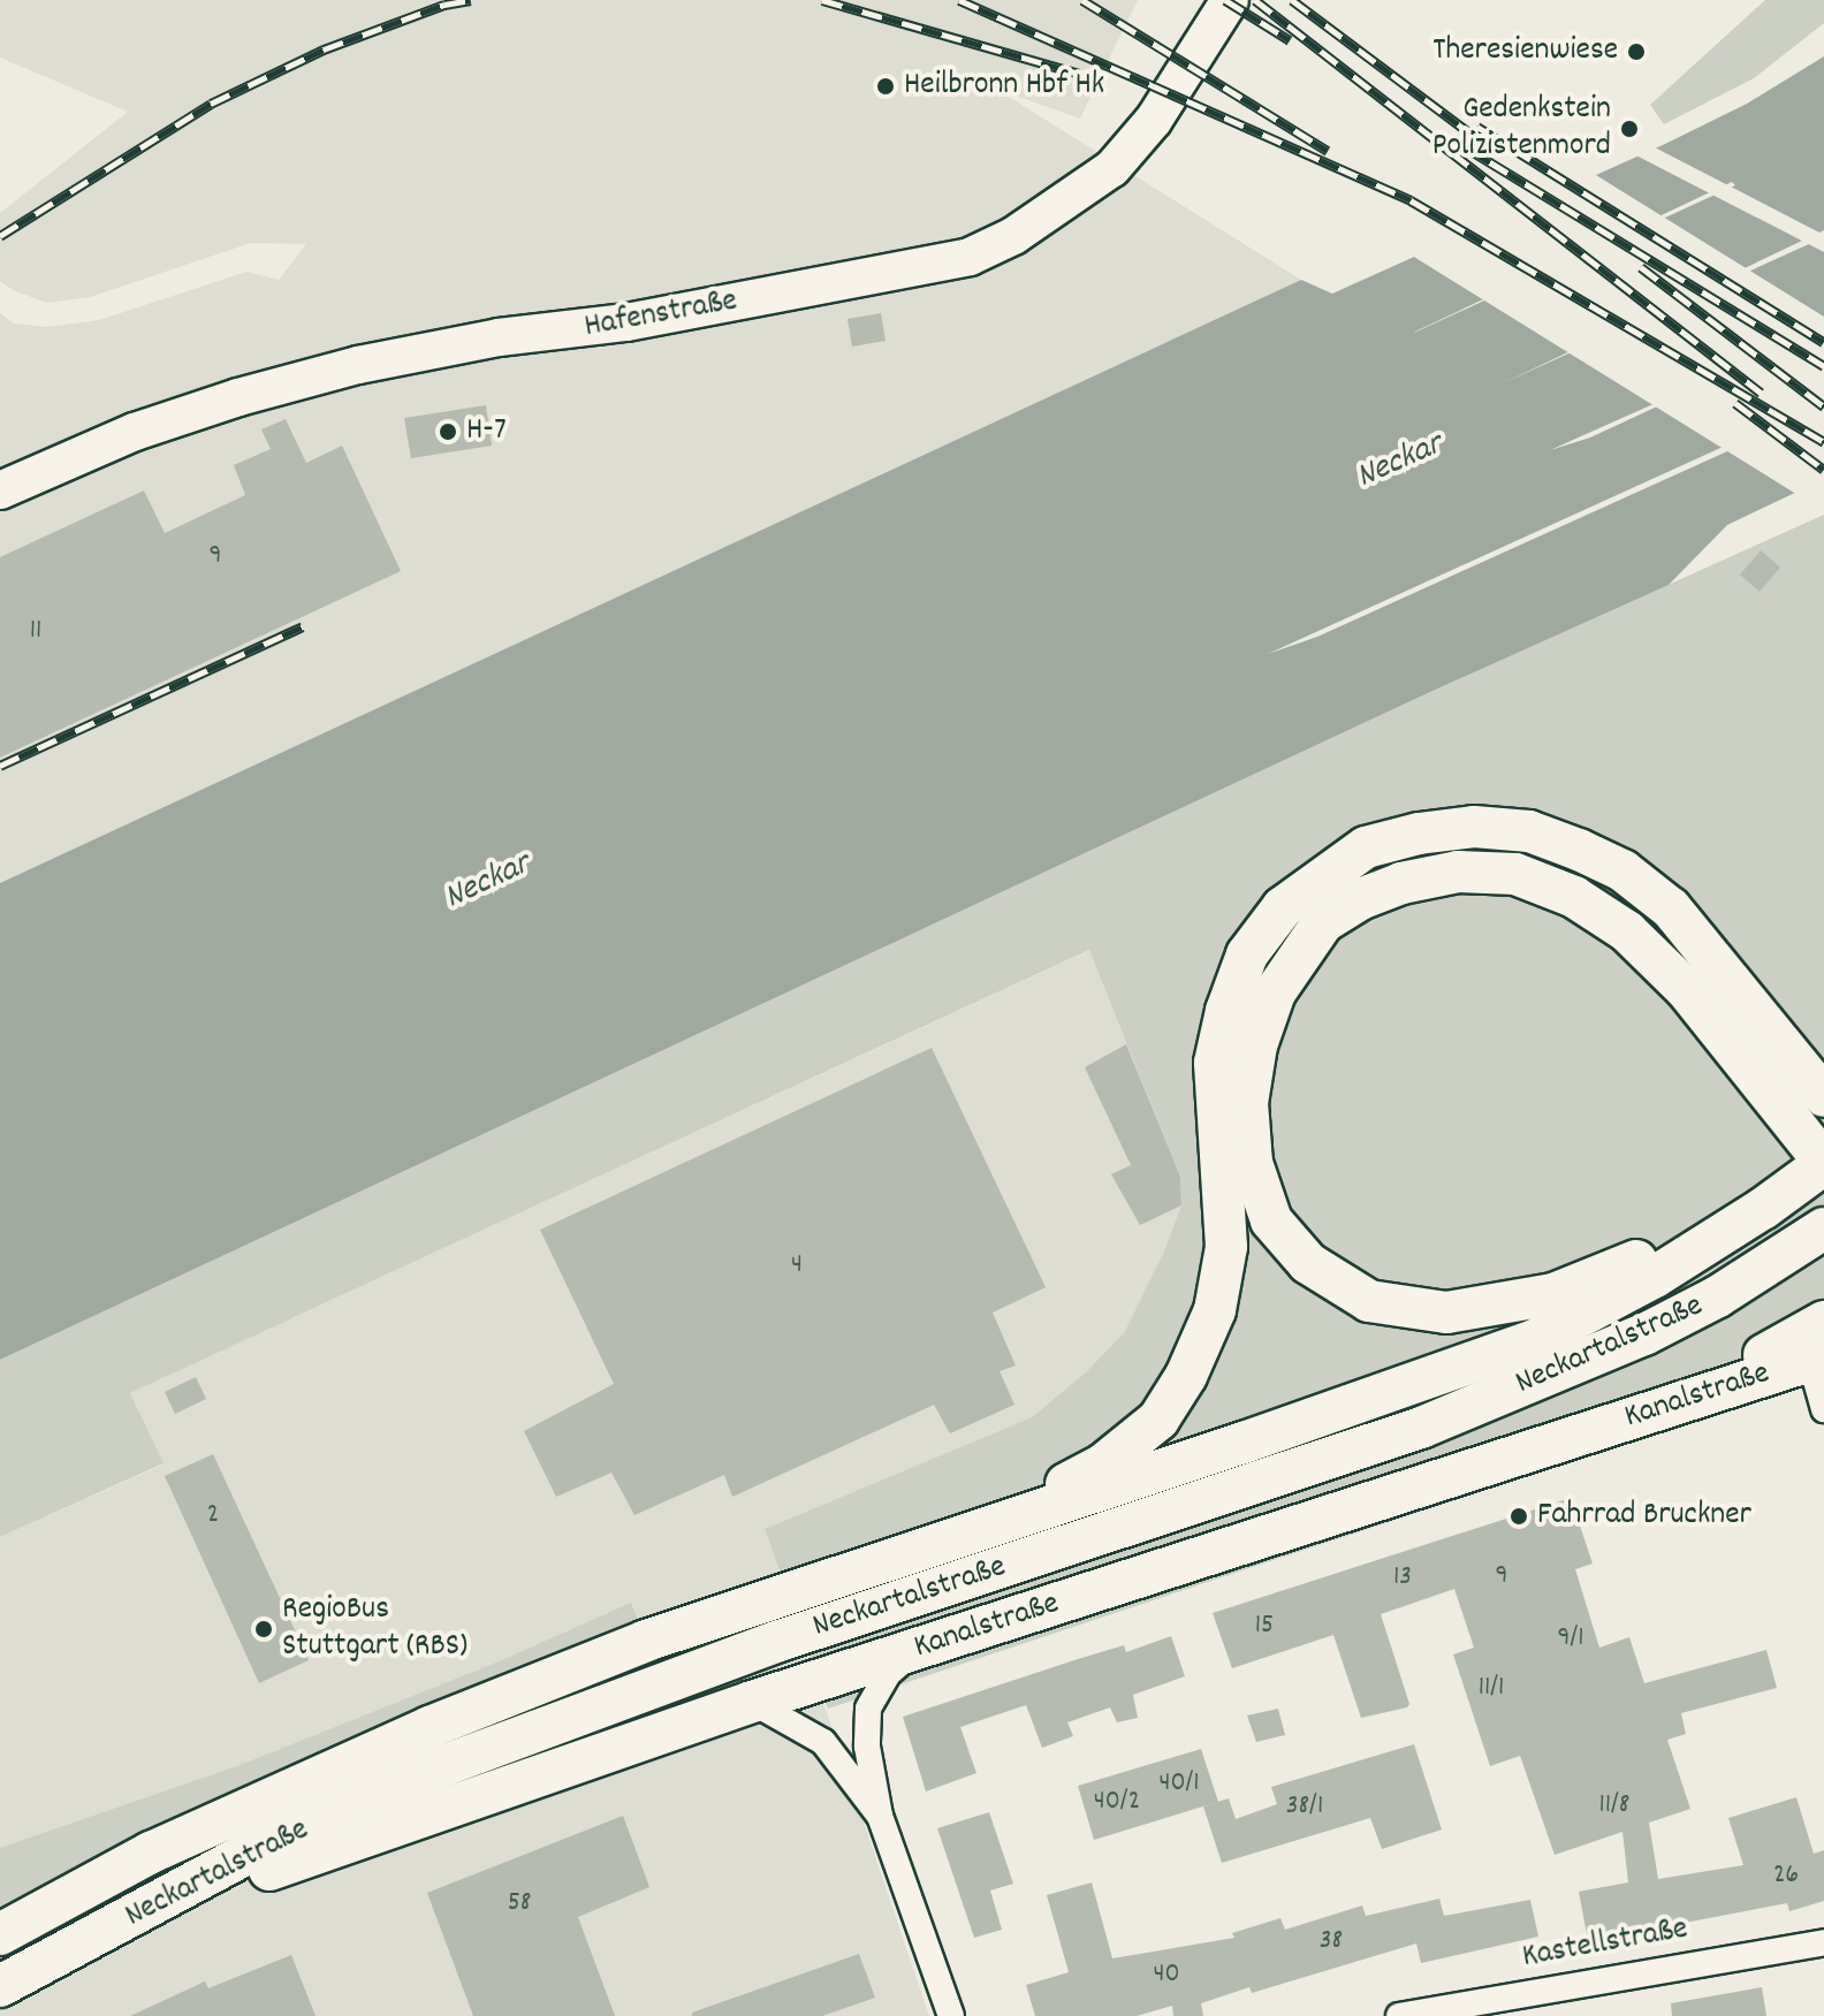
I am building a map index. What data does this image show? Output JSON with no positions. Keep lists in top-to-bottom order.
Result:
{
  "streets": {
    "main road": ["Hafenstraße", "Neckartalstraße", "Kanalstraße"],
    "street": ["Kastellstraße"]
  },
  "crossings": [
    ["Neckartalstraße", "Kanalstraße"]
  ],
  "water": ["Neckar"],
  "places": [
    "Theresienwiese",
    "Heilbronn Hbf Hk",
    "Gedenkstein Polizistenmord",
    "H-7",
    "Fahrrad Bruckner",
    "RegioBus Stuttgart (RBS)"
  ],
  "house_numbers": [
    "9",
    "11",
    "4",
    "2",
    "9",
    "13",
    "15",
    "9/1",
    "11/1",
    "40/1",
    "40/2",
    "11/8",
    "38/1",
    "26",
    "58",
    "38",
    "40"
  ]
}
